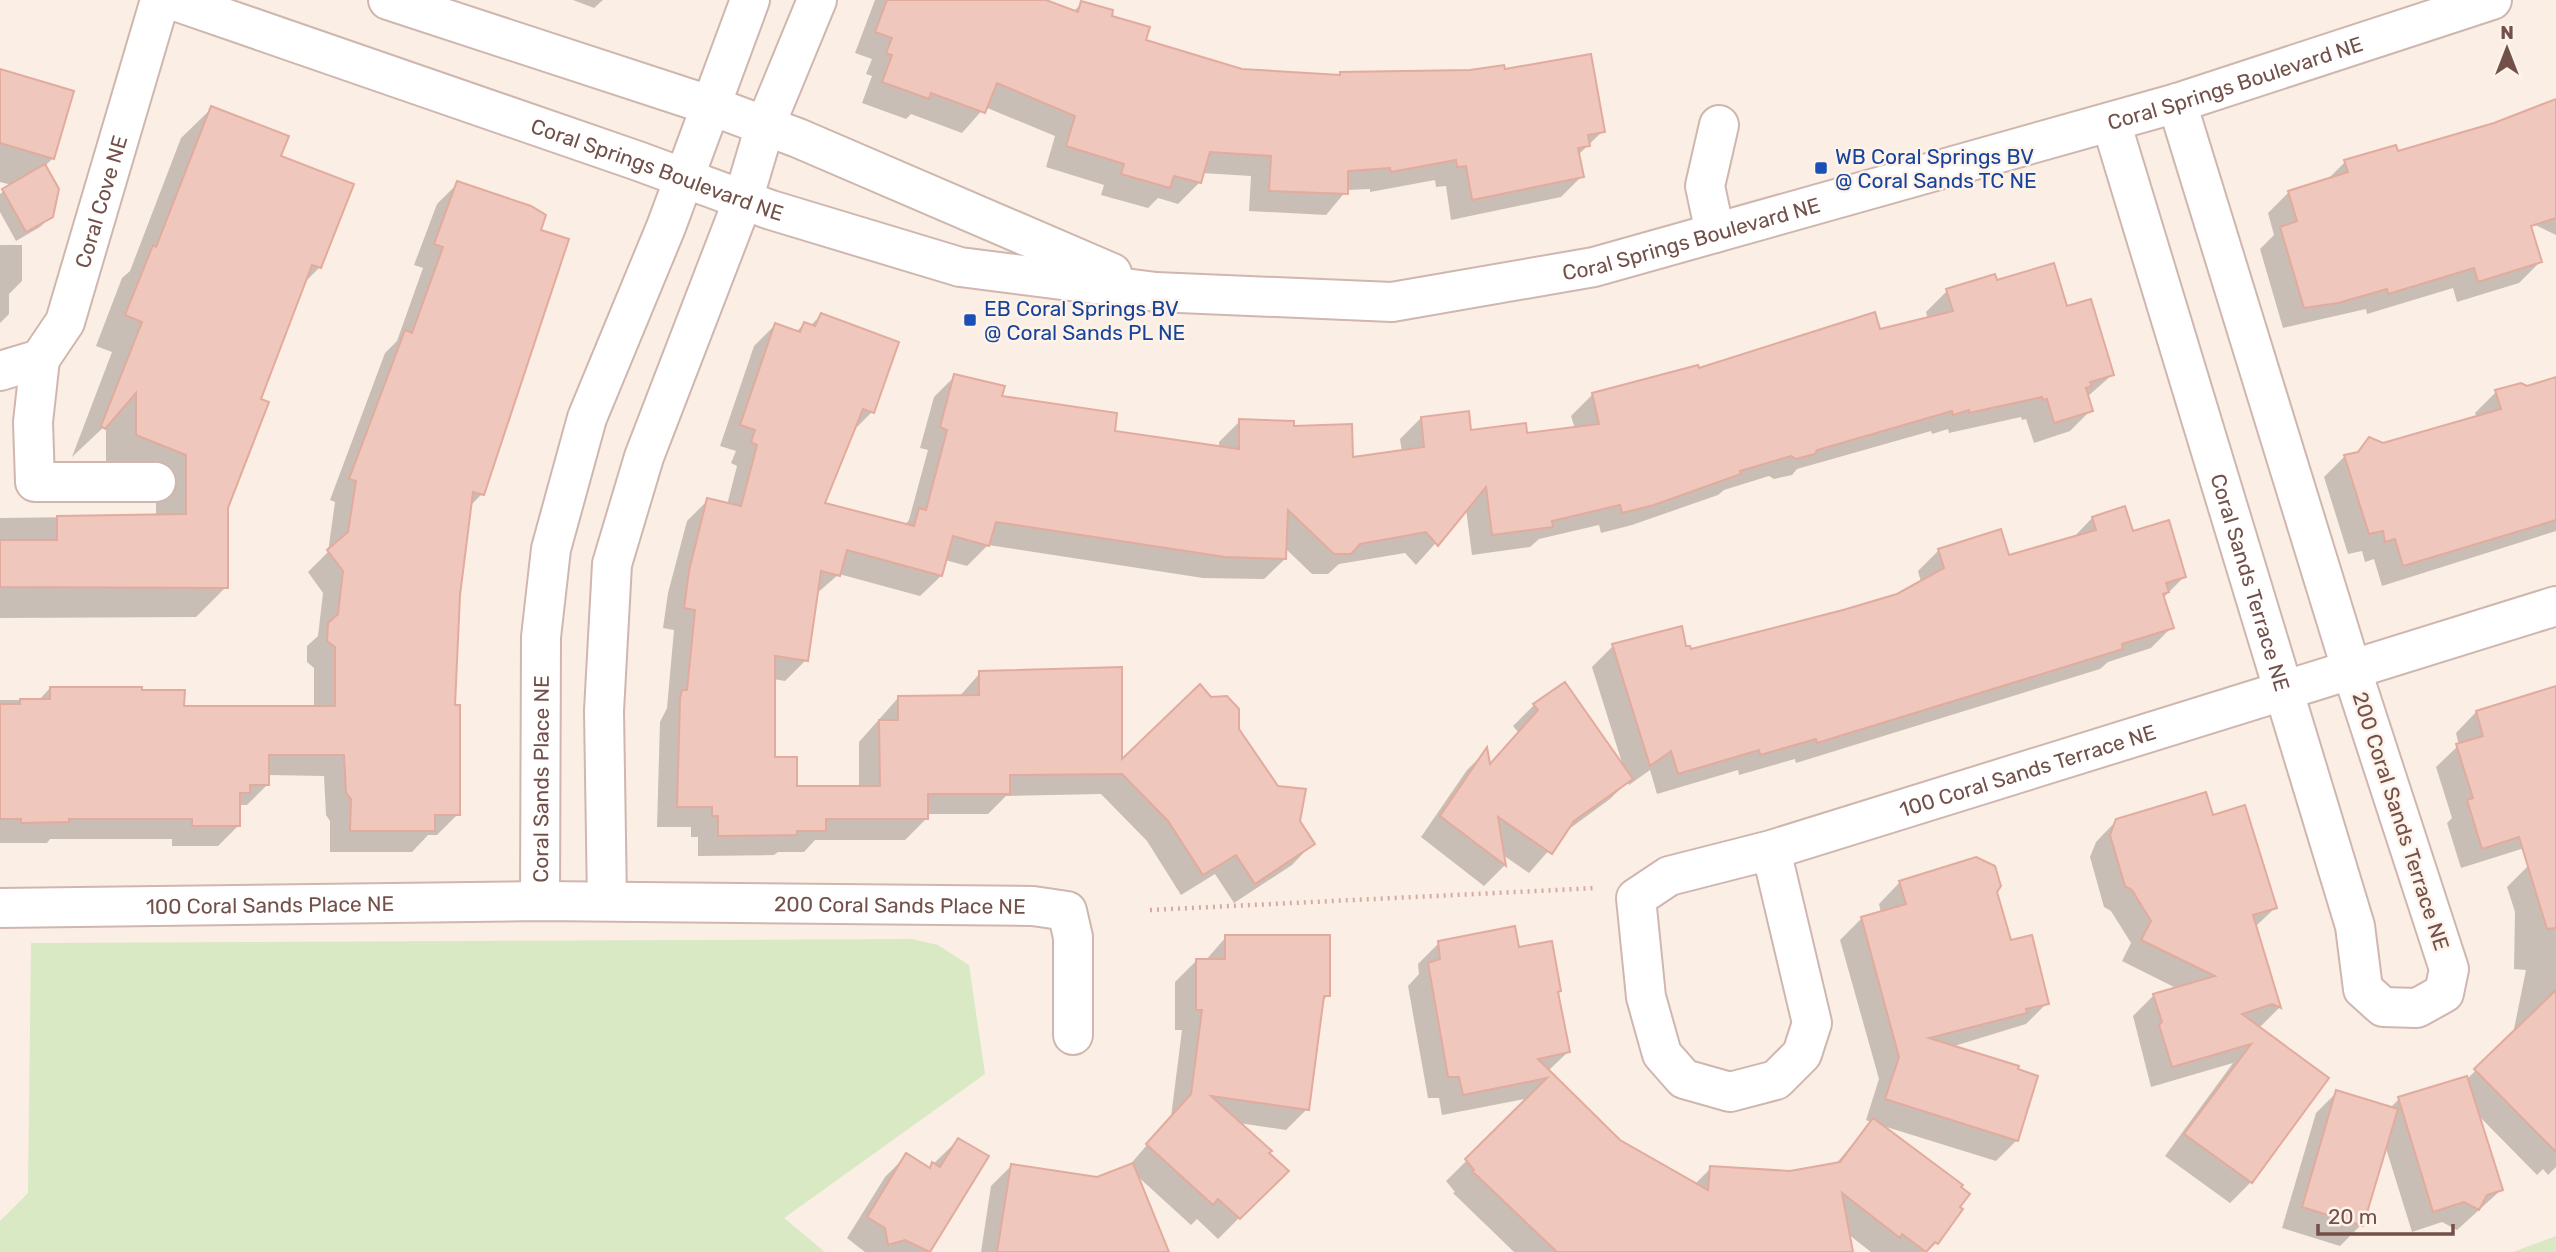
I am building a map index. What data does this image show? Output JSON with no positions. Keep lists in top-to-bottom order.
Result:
{
  "streets": {
    "street": [
      "Coral Springs Boulevard NE",
      "Coral Cove NE",
      "Coral Sands Terrace NE",
      "100 Coral Sands Terrace NE",
      "Coral Sands Place NE",
      "200 Coral Sands Terrace NE",
      "100 Coral Sands Place NE",
      "200 Coral Sands Place NE"
    ]
  },
  "crossings": [
    ["Coral Springs Boulevard NE", "Coral Sands Terrace NE"],
    ["Coral Springs Boulevard NE", "Coral Sands Place NE"],
    ["Coral Sands Terrace NE", "100 Coral Sands Terrace NE"],
    ["Coral Sands Terrace NE", "200 Coral Sands Terrace NE"],
    ["100 Coral Sands Terrace NE", "200 Coral Sands Terrace NE"],
    ["Coral Sands Place NE", "100 Coral Sands Place NE"],
    ["Coral Sands Place NE", "200 Coral Sands Place NE"]
  ],
  "places": {
    "transit": ["WB Coral Springs BV @ Coral Sands TC NE", "EB Coral Springs BV @ Coral Sands PL NE"]
  },
  "scale_bar": "20 m",
  "north": "top"
}
